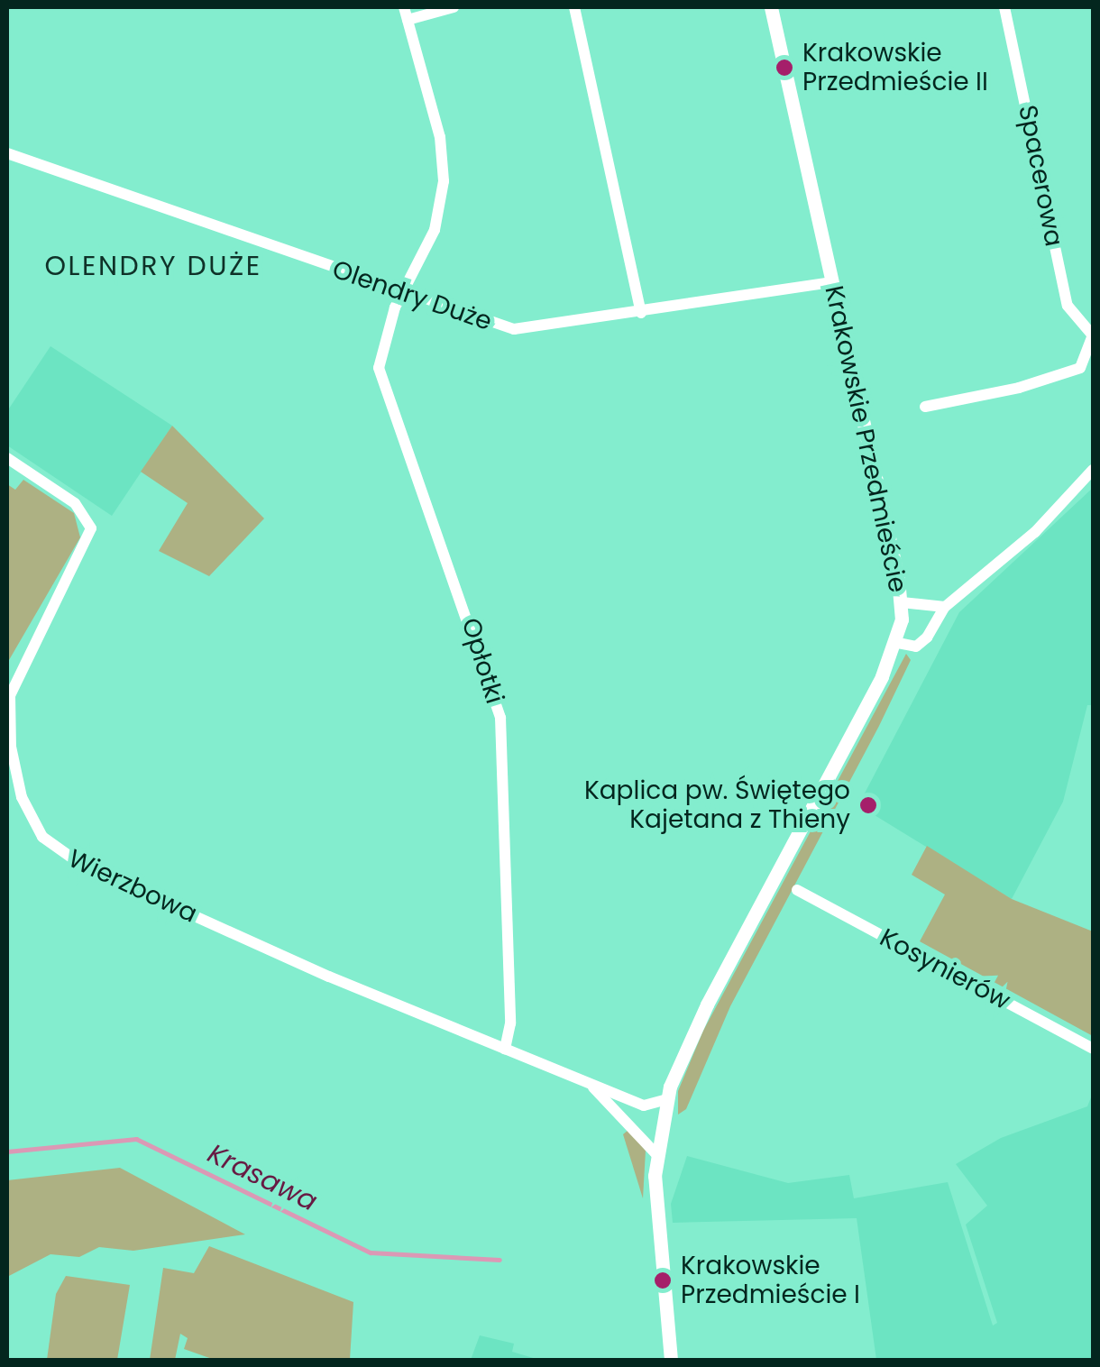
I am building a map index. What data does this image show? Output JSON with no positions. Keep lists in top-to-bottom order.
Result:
{
  "streets": {
    "street": [
      "Spacerowa",
      "Olendry Duże",
      "Krakowskie Przedmieście",
      "Opłotki",
      "Wierzbowa",
      "Kosynierów"
    ]
  },
  "crossings": [
    ["Olendry Duże", "Krakowskie Przedmieście"],
    ["Olendry Duże", "Opłotki"],
    ["Krakowskie Przedmieście", "Wierzbowa"],
    ["Opłotki", "Wierzbowa"]
  ],
  "districts": ["OLENDRY DUŻE"],
  "water": ["Krasawa"],
  "places": ["Krakowskie Przedmieście II", "Kaplica pw. Świętego Kajetana z Thieny", "Krakowskie Przedmieście I"]
}
